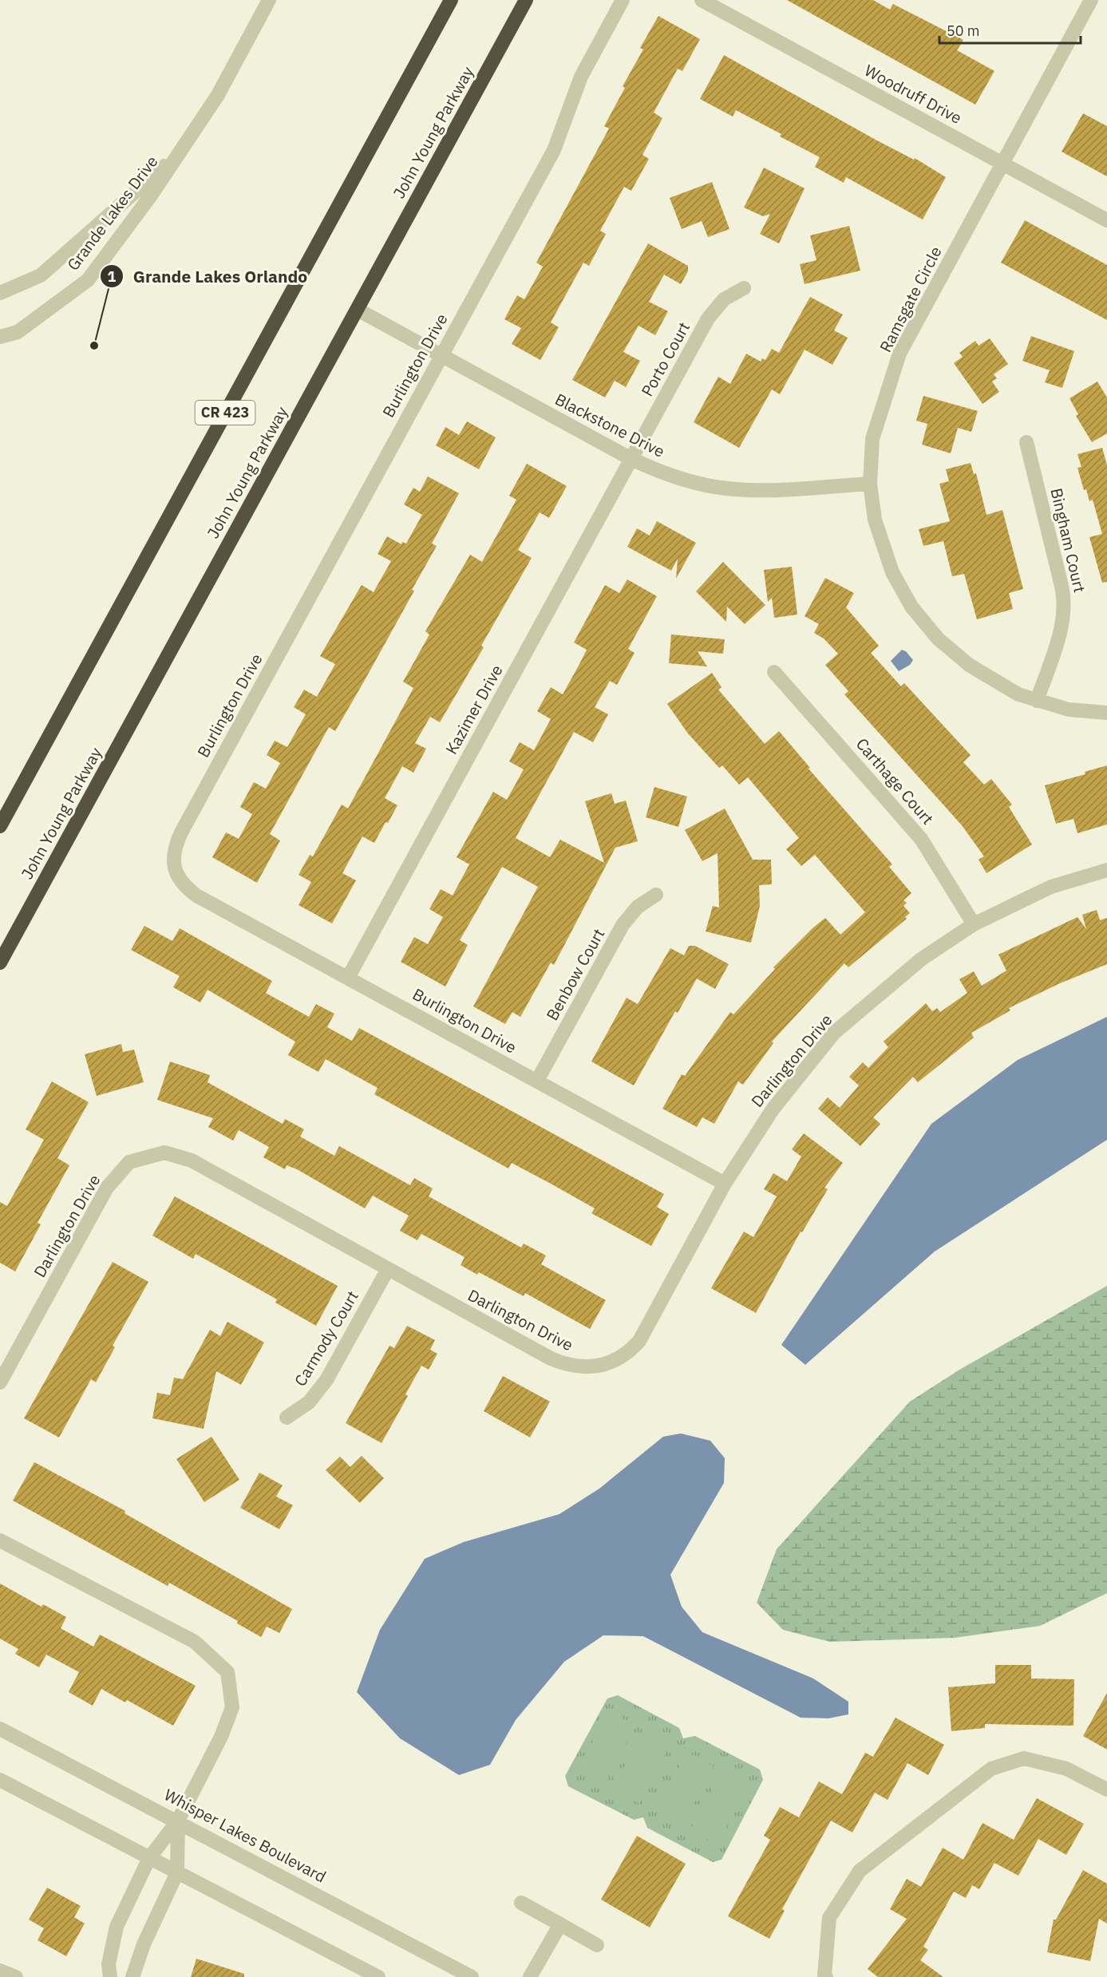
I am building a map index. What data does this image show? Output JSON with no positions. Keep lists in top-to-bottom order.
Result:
{
  "streets": {
    "highway": ["John Young Parkway", "CR 423"],
    "street": [
      "Woodruff Drive",
      "Grande Lakes Drive",
      "Ramsgate Circle",
      "Porto Court",
      "Burlington Drive",
      "Blackstone Drive",
      "Bingham Court",
      "Kazimer Drive",
      "Carthage Court",
      "Benbow Court",
      "Darlington Drive",
      "Carmody Court",
      "Whisper Lakes Boulevard"
    ]
  },
  "crossings": [
    ["Woodruff Drive", "Ramsgate Circle"],
    ["John Young Parkway", "Blackstone Drive"],
    ["Ramsgate Circle", "Blackstone Drive"],
    ["Ramsgate Circle", "Bingham Court"],
    ["Porto Court", "Blackstone Drive"],
    ["Porto Court", "Kazimer Drive"],
    ["Burlington Drive", "Blackstone Drive"],
    ["Burlington Drive", "Kazimer Drive"],
    ["Burlington Drive", "Benbow Court"],
    ["Burlington Drive", "Darlington Drive"],
    ["Blackstone Drive", "Kazimer Drive"],
    ["Carthage Court", "Darlington Drive"],
    ["Darlington Drive", "Carmody Court"]
  ],
  "places": ["Grande Lakes Orlando"],
  "scale_bar": "50 m"
}
